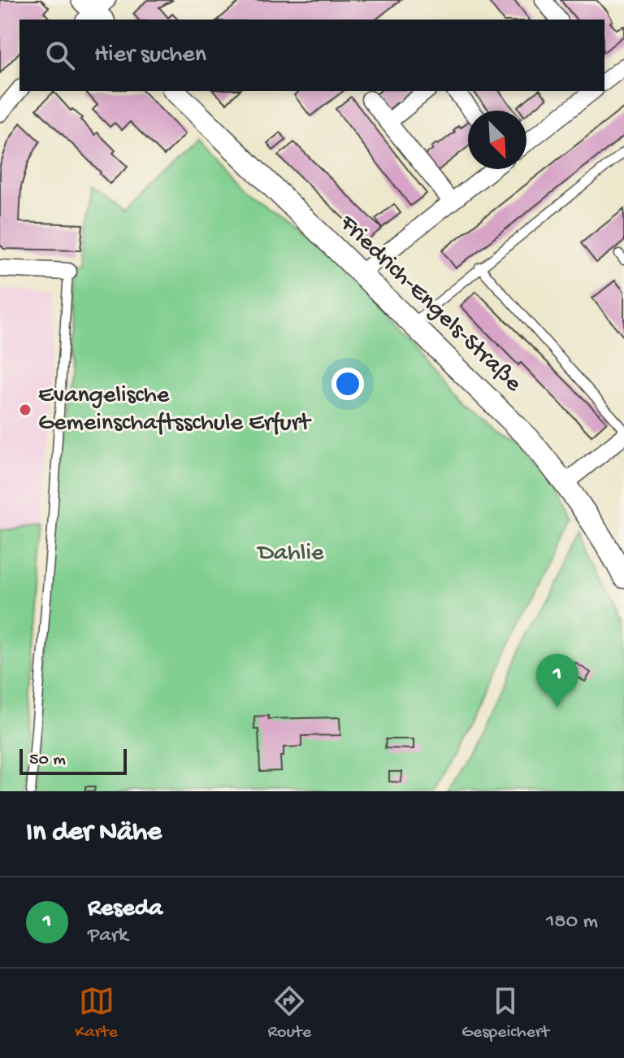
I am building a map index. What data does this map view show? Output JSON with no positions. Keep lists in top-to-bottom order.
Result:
{
  "streets": {
    "street": ["Friedrich-Engels-Straße"]
  },
  "parks": ["Dahlie"],
  "places": ["Evangelische Gemeinschaftsschule Erfurt"],
  "scale_bar": "50 m",
  "north": "bottom right",
  "page": {
    "search": "Hier suchen",
    "pins": "1",
    "scale": "50 m",
    "heading": "In der Nähe",
    "list": [
      {
        "mark": "1",
        "name": "Reseda",
        "note": "Park",
        "value": "180 m"
      }
    ],
    "nav": ["Karte", "Route", "Gespeichert"]
  }
}
